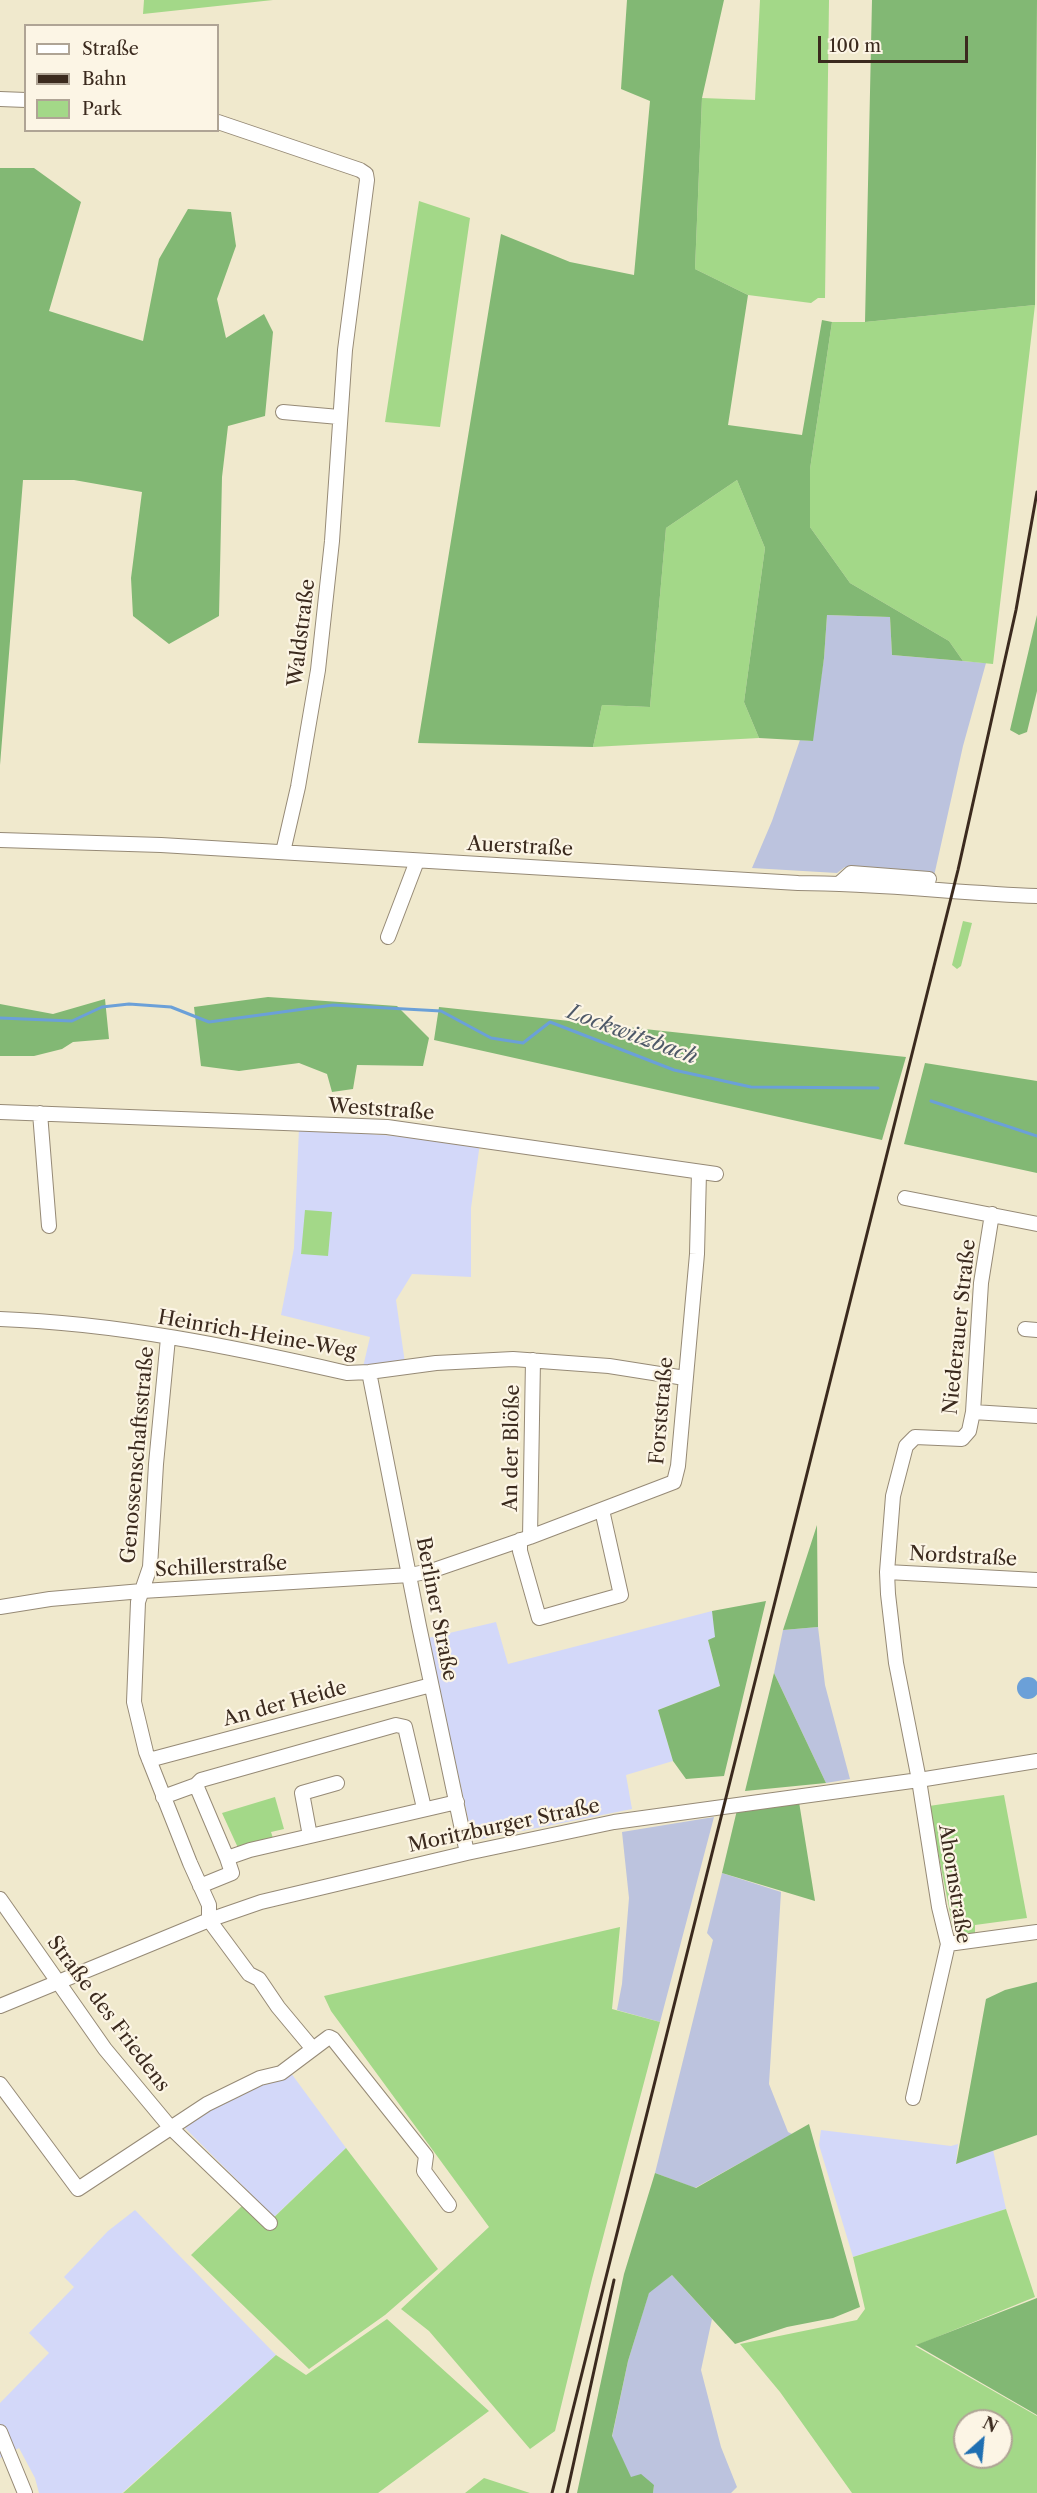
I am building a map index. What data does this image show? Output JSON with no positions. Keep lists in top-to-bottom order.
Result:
{
  "streets": {
    "street": [
      "Waldstraße",
      "Auerstraße",
      "Weststraße",
      "Niederauer Straße",
      "Heinrich-Heine-Weg",
      "Forststraße",
      "An der Blöße",
      "Genossenschaftsstraße",
      "Nordstraße",
      "Schillerstraße",
      "Berliner Straße",
      "An der Heide",
      "Moritzburger Straße",
      "Ahornstraße",
      "Straße des Friedens"
    ]
  },
  "crossings": [
    ["Waldstraße", "Auerstraße"],
    ["Weststraße", "Forststraße"],
    ["Niederauer Straße", "Nordstraße"],
    ["Niederauer Straße", "Moritzburger Straße"],
    ["Niederauer Straße", "Ahornstraße"],
    ["Heinrich-Heine-Weg", "Forststraße"],
    ["Heinrich-Heine-Weg", "An der Blöße"],
    ["Heinrich-Heine-Weg", "Genossenschaftsstraße"],
    ["Heinrich-Heine-Weg", "Berliner Straße"],
    ["Forststraße", "An der Blöße"],
    ["Forststraße", "Schillerstraße"],
    ["Forststraße", "Berliner Straße"],
    ["Genossenschaftsstraße", "Schillerstraße"],
    ["Genossenschaftsstraße", "An der Heide"],
    ["Genossenschaftsstraße", "Moritzburger Straße"],
    ["Schillerstraße", "Berliner Straße"],
    ["Berliner Straße", "An der Heide"],
    ["Berliner Straße", "Moritzburger Straße"],
    ["Moritzburger Straße", "Ahornstraße"],
    ["Moritzburger Straße", "Straße des Friedens"]
  ],
  "water": ["Lockwitzbach"],
  "legend": ["Straße", "Bahn", "Park"],
  "scale_bar": "100 m",
  "north": "top right"
}
